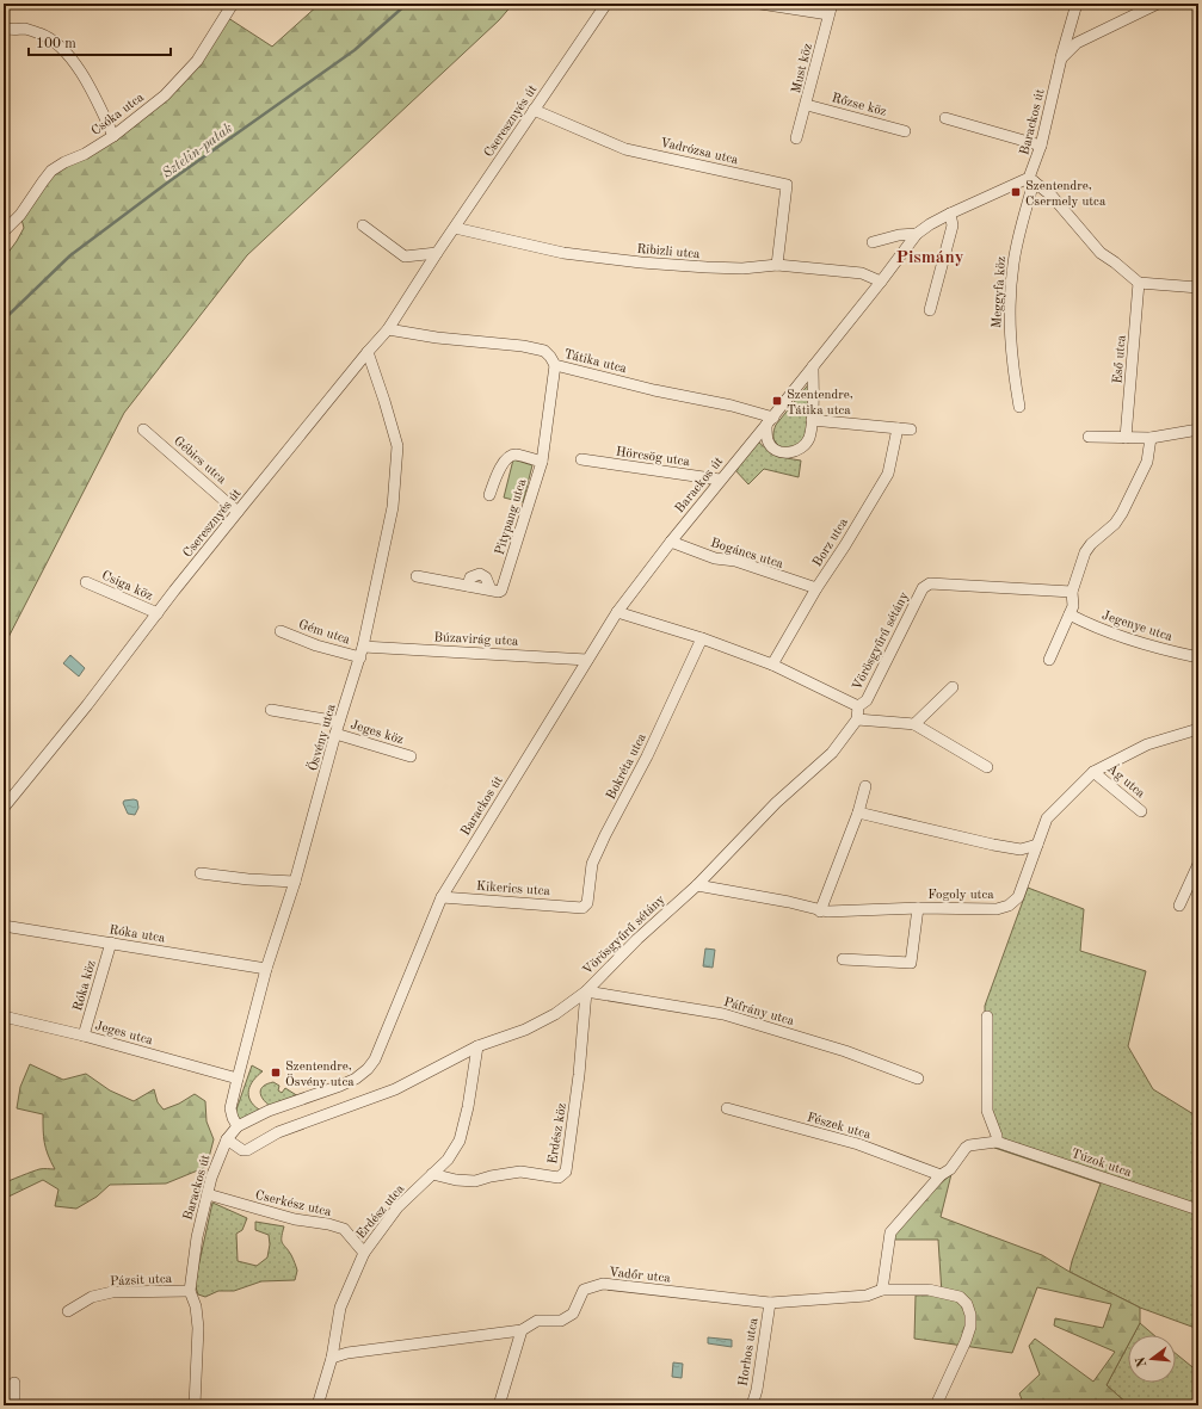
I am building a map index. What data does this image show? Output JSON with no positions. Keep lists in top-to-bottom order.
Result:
{
  "streets": {
    "street": [
      "Must köz",
      "Rőzse köz",
      "Csóka utca",
      "Cseresznyés út",
      "Barackos út",
      "Vadrózsa utca",
      "Ribizli utca",
      "Meggyfa köz",
      "Eső utca",
      "Tátika utca",
      "Hörcsög utca",
      "Gébics utca",
      "Pitypang utca",
      "Borz utca",
      "Bogáncs utca",
      "Csiga köz",
      "Jegenye utca",
      "Gém utca",
      "Búzavirág utca",
      "Vörösgyűrű sétány",
      "Jeges köz",
      "Ösvény utca",
      "Bokréta utca",
      "Ág utca",
      "Kikerics utca",
      "Fogoly utca",
      "Róka utca",
      "Róka köz",
      "Páfrány utca",
      "Jeges utca",
      "Fészek utca",
      "Erdész köz",
      "Túzok utca",
      "Cserkész utca",
      "Erdész utca",
      "Vadőr utca",
      "Pázsit utca",
      "Horhos utca"
    ]
  },
  "crossings": [
    ["Must köz", "Rőzse köz"],
    ["Cseresznyés út", "Vadrózsa utca"],
    ["Cseresznyés út", "Ribizli utca"],
    ["Cseresznyés út", "Tátika utca"],
    ["Cseresznyés út", "Gébics utca"],
    ["Cseresznyés út", "Csiga köz"],
    ["Cseresznyés út", "Ösvény utca"],
    ["Barackos út", "Ribizli utca"],
    ["Barackos út", "Meggyfa köz"],
    ["Barackos út", "Tátika utca"],
    ["Barackos út", "Hörcsög utca"],
    ["Barackos út", "Bogáncs utca"],
    ["Barackos út", "Búzavirág utca"],
    ["Barackos út", "Vörösgyűrű sétány"],
    ["Barackos út", "Ösvény utca"],
    ["Barackos út", "Kikerics utca"],
    ["Barackos út", "Cserkész utca"],
    ["Barackos út", "Pázsit utca"],
    ["Vadrózsa utca", "Ribizli utca"],
    ["Tátika utca", "Pitypang utca"],
    ["Borz utca", "Bogáncs utca"],
    ["Gém utca", "Búzavirág utca"],
    ["Gém utca", "Ösvény utca"],
    ["Búzavirág utca", "Ösvény utca"],
    ["Vörösgyűrű sétány", "Fogoly utca"],
    ["Vörösgyűrű sétány", "Páfrány utca"],
    ["Vörösgyűrű sétány", "Erdész köz"],
    ["Vörösgyűrű sétány", "Erdész utca"],
    ["Jeges köz", "Ösvény utca"],
    ["Ösvény utca", "Róka utca"],
    ["Ösvény utca", "Jeges utca"],
    ["Bokréta utca", "Kikerics utca"],
    ["Ág utca", "Fogoly utca"],
    ["Róka utca", "Róka köz"],
    ["Róka köz", "Jeges utca"],
    ["Páfrány utca", "Erdész köz"],
    ["Fészek utca", "Túzok utca"],
    ["Erdész köz", "Erdész utca"],
    ["Túzok utca", "Vadőr utca"],
    ["Cserkész utca", "Erdész utca"],
    ["Erdész utca", "Vadőr utca"],
    ["Vadőr utca", "Horhos utca"]
  ],
  "districts": ["Pismány"],
  "water": ["Sztelin-patak"],
  "places": {
    "transit": ["Szentendre, Csermely utca", "Szentendre, Tátika utca", "Szentendre, Ösvény utca"]
  },
  "scale_bar": "100 m",
  "north": "left"
}
